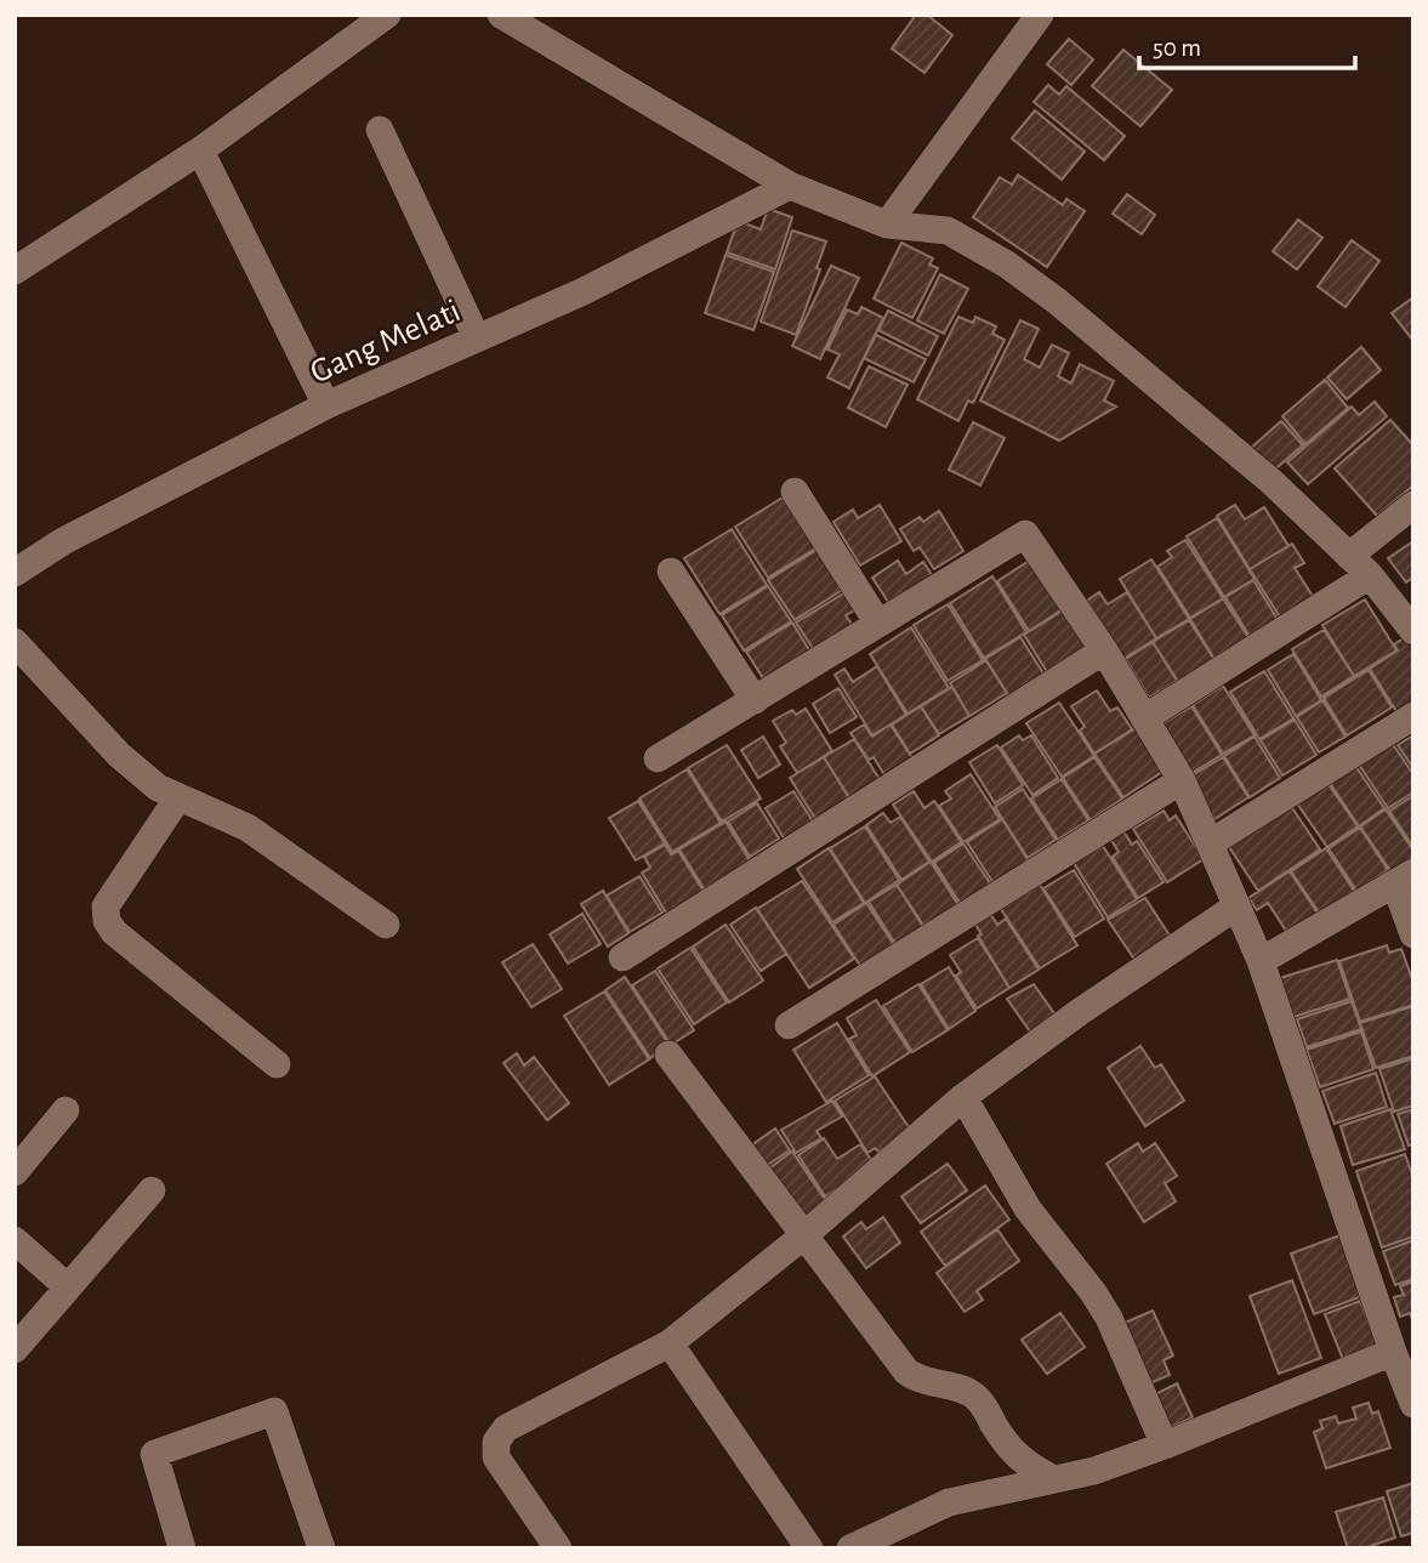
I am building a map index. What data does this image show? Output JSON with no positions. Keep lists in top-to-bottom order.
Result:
{
  "streets": {
    "street": ["Gang Melati"]
  },
  "scale_bar": "50 m"
}
